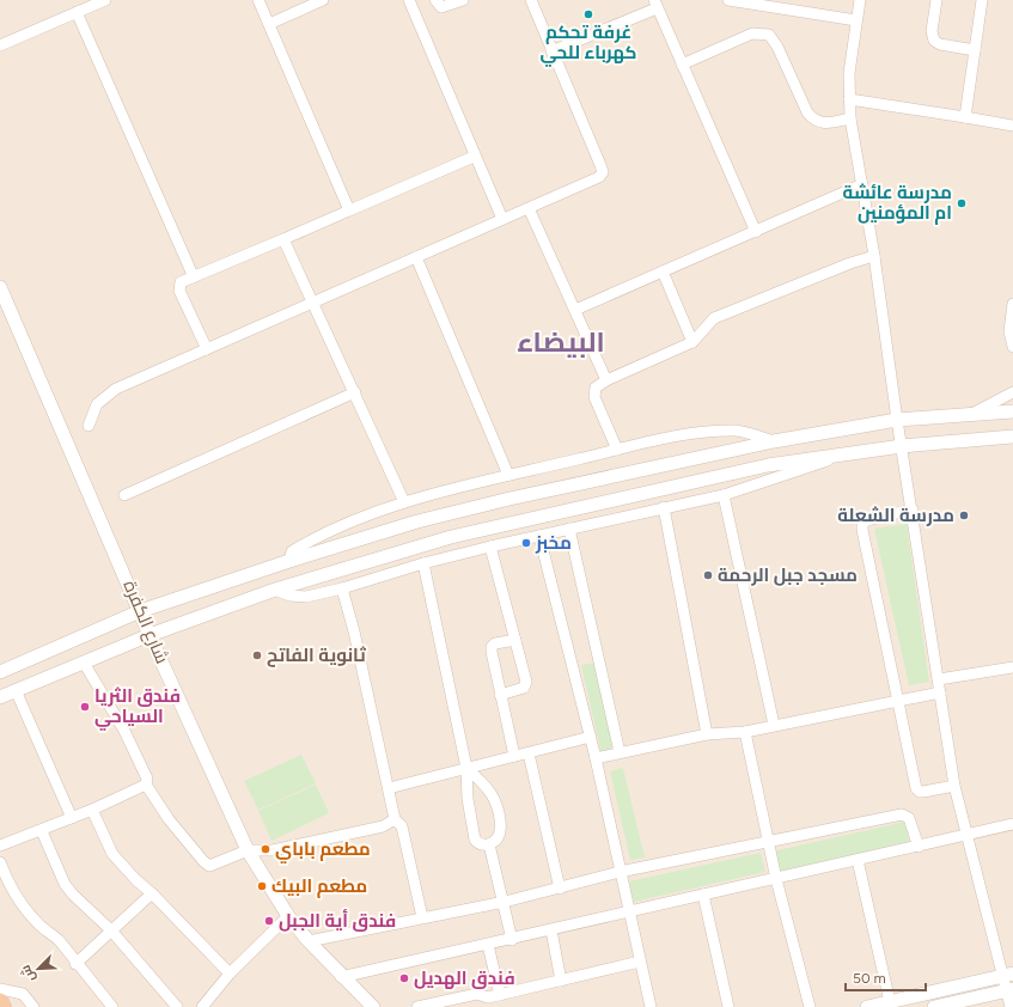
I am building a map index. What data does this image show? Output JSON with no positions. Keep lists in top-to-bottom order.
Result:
{
  "streets": {
    "street": ["شارع الكفرة"]
  },
  "districts": ["البيضاء"],
  "places": [
    "غرفة تحكم كهرباء للحي",
    "مدرسة عائشة ام المؤمنين",
    "مدرسة الشعلة",
    "مخبز",
    "مسجد جبل الرحمة",
    "ثانوية الفاتح",
    "فندق الثريا السياحي",
    "مطعم باباي",
    "مطعم البيك",
    "فندق أية الجبل",
    "فندق الهديل"
  ],
  "scale_bar": "50 m",
  "north": "bottom left"
}
